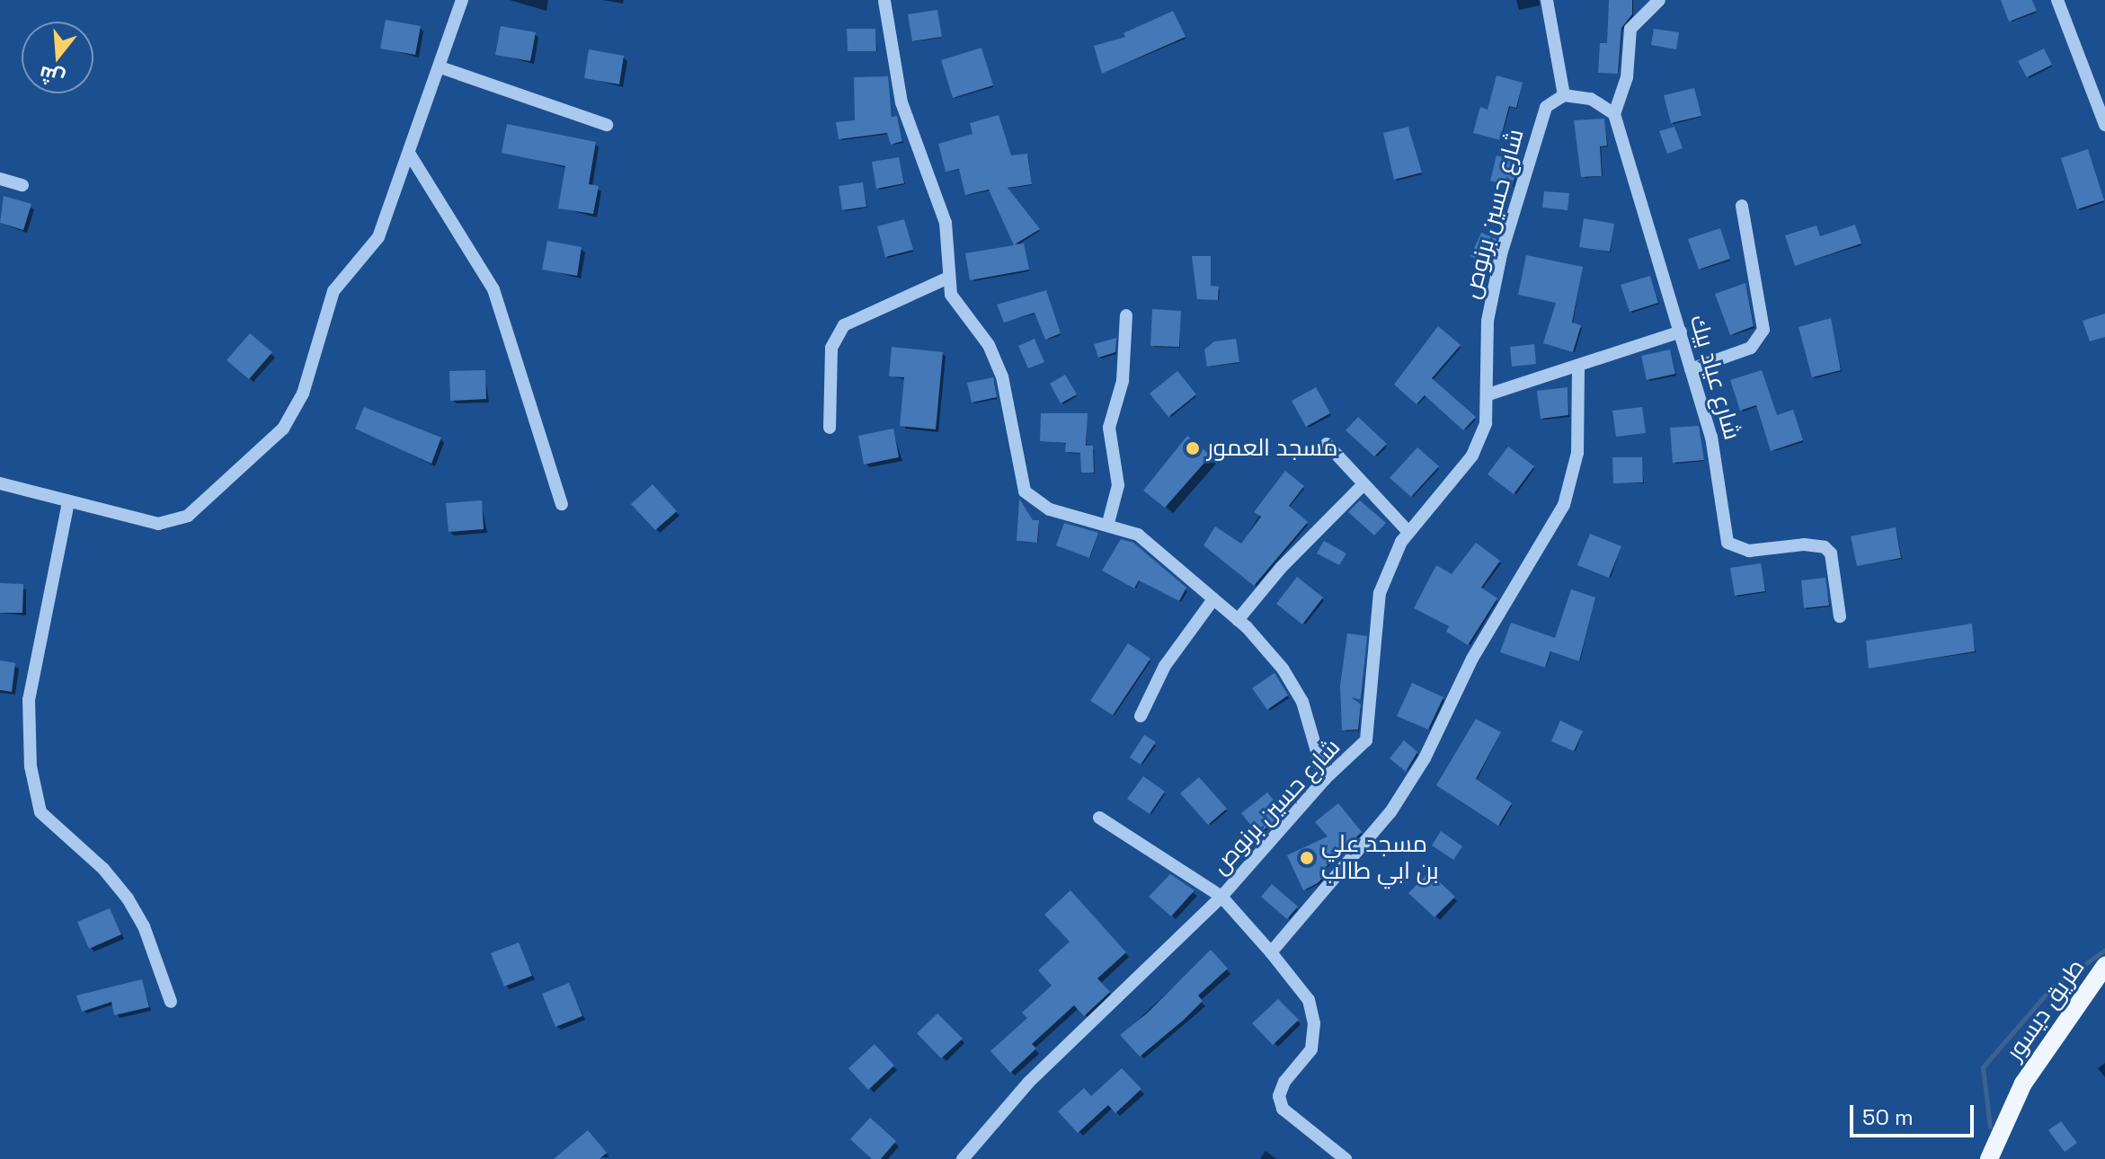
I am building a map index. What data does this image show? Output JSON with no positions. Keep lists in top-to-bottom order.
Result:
{
  "streets": {
    "main road": ["طريق ديسور"],
    "street": ["شارع حسين برنوص", "شارع عياد بيك"]
  },
  "places": ["مسجد العمور", "مسجد علي بن ابي طالب"],
  "scale_bar": "50 m",
  "north": "bottom"
}
